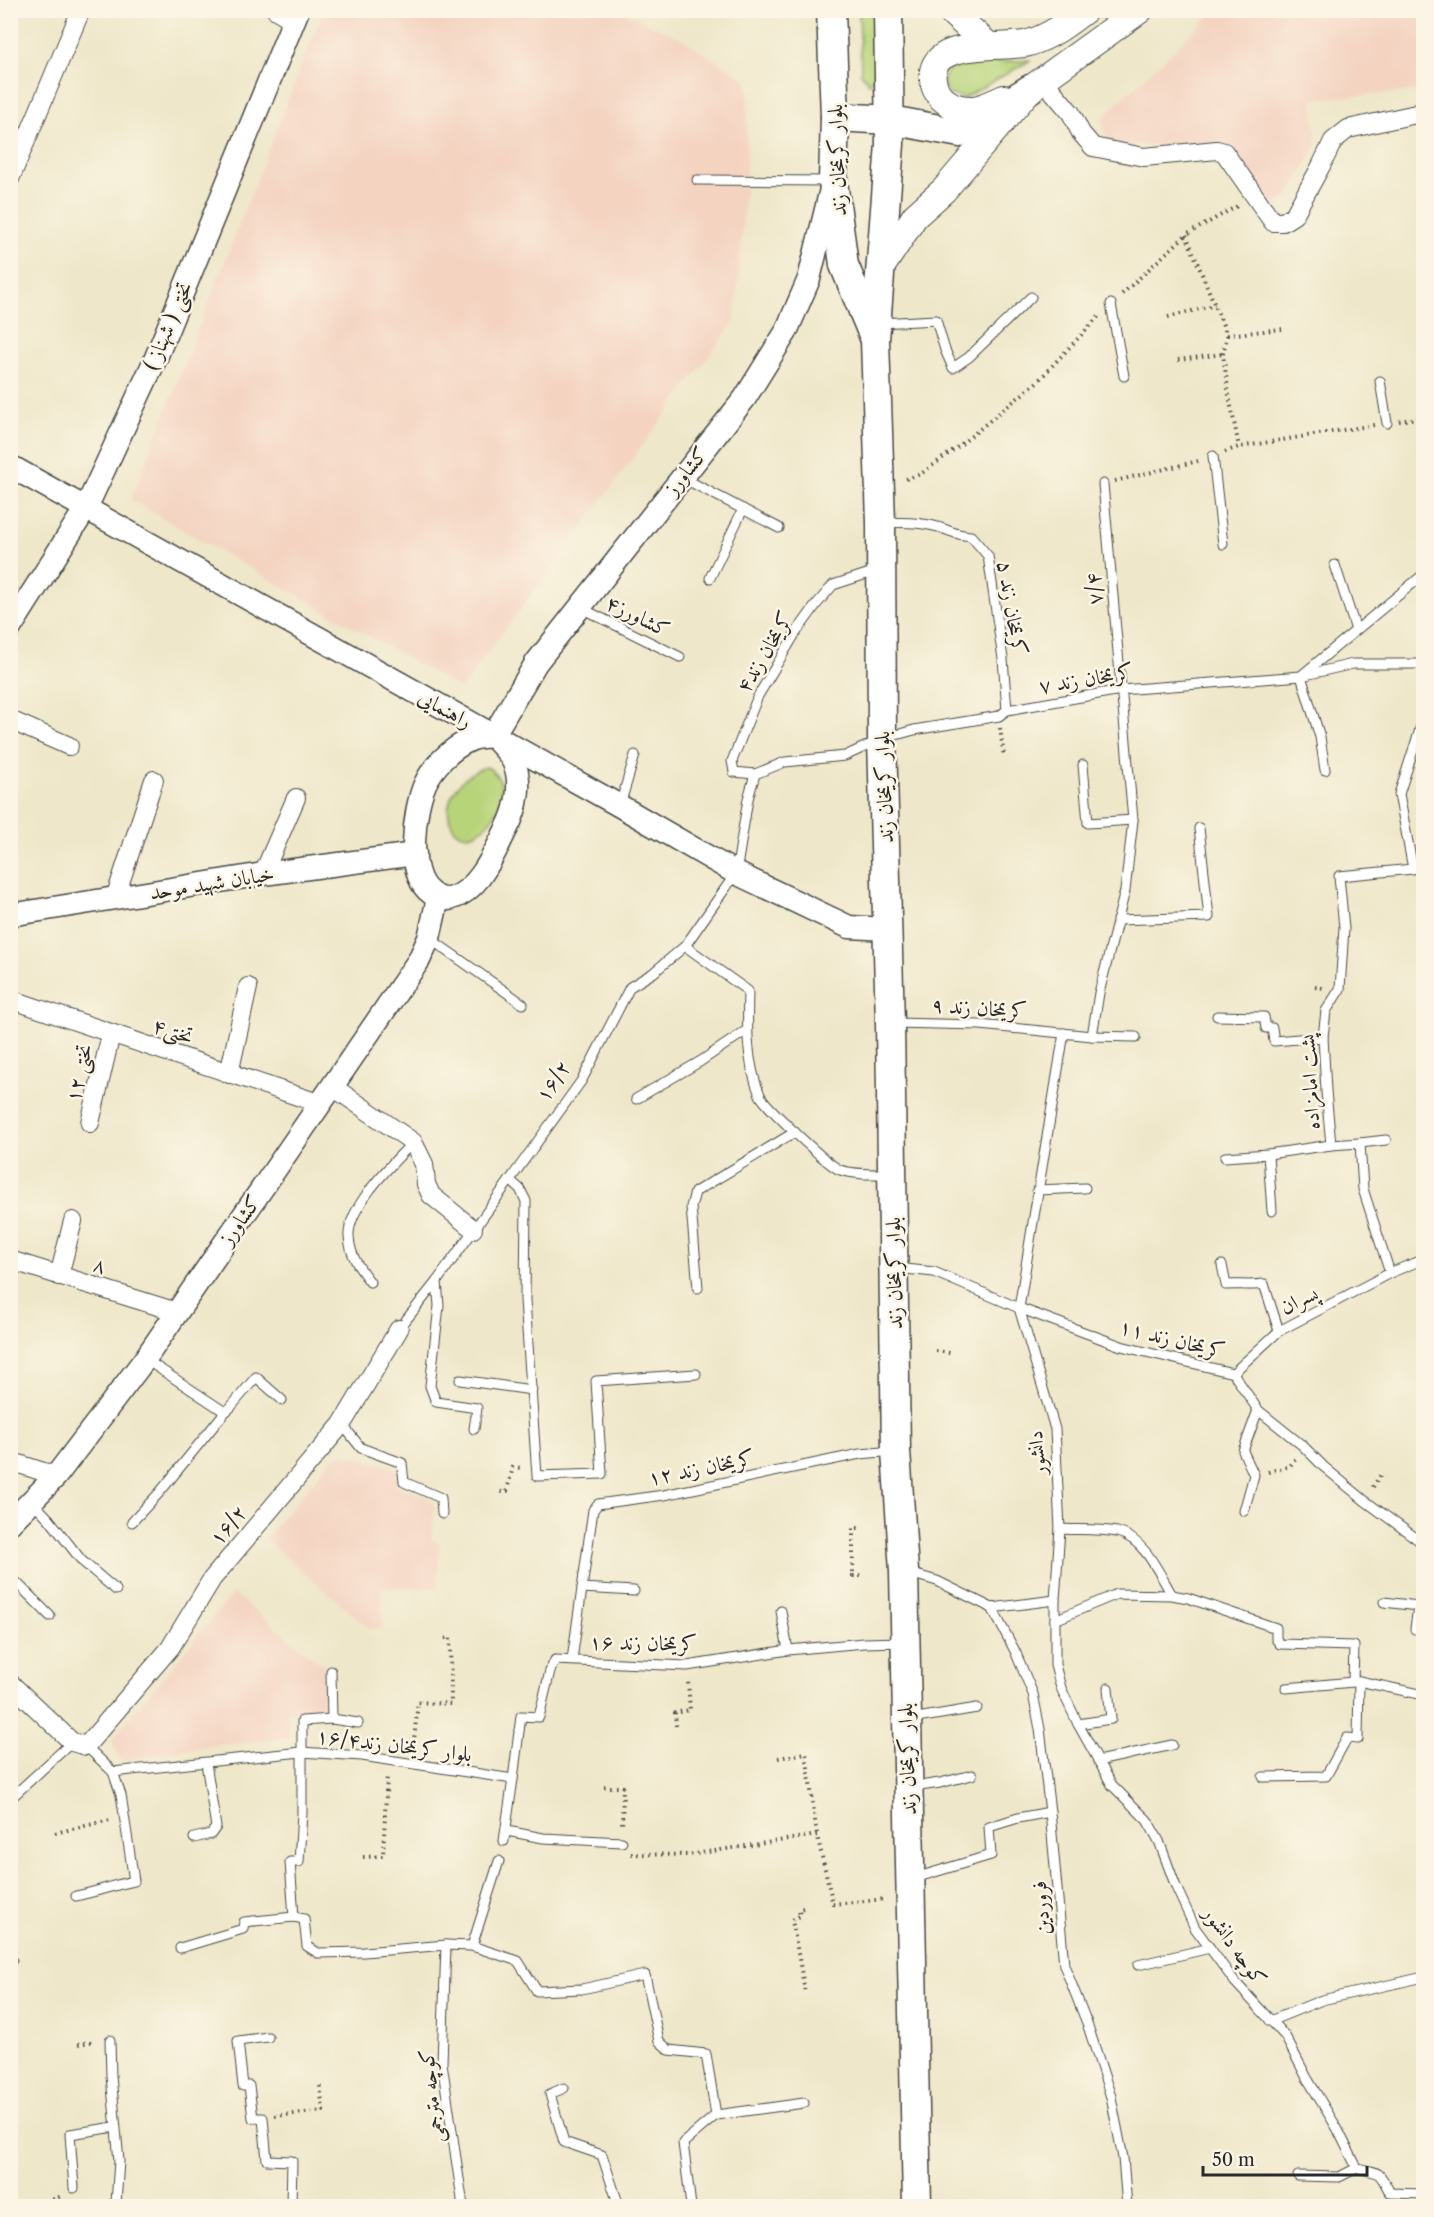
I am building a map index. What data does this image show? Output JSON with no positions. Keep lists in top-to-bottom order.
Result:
{
  "streets": {
    "main road": ["بلوار کریمخان زند"],
    "street": [
      "تختی ( شهناز )",
      "کشاورز",
      "راهنمایی",
      "خیابان شهید موحد",
      "تختی۴",
      "۱۲ تختی",
      "۱۶/۲",
      "۸"
    ],
    "lane": [
      "۷/۴",
      "کریمخان زند ۵",
      "کشاورز۴",
      "کریمخان زند۴",
      "کریمخان زند ۷",
      "کریمخان زند ۹",
      "پشت امامزاده",
      "پسران",
      "کریمخان زند ۱۱",
      "دانشور",
      "کریمخان زند ۱۲",
      "کریمخان زند ۱۶",
      "بلوار کریمخان زند۱۶/۴",
      "فروردین",
      "کوچه دانشور",
      "کوچه مترجمی"
    ]
  },
  "crossings": [
    ["بلوار کریمخان زند", "کشاورز"],
    ["بلوار کریمخان زند", "کریمخان زند ۵"],
    ["بلوار کریمخان زند", "کریمخان زند۴"],
    ["بلوار کریمخان زند", "کریمخان زند ۷"],
    ["بلوار کریمخان زند", "راهنمایی"],
    ["بلوار کریمخان زند", "کریمخان زند ۹"],
    ["بلوار کریمخان زند", "کریمخان زند ۱۱"],
    ["بلوار کریمخان زند", "کریمخان زند ۱۲"],
    ["بلوار کریمخان زند", "کریمخان زند ۱۶"],
    ["تختی ( شهناز )", "راهنمایی"],
    ["کشاورز", "کشاورز۴"],
    ["کشاورز", "راهنمایی"],
    ["کشاورز", "تختی۴"],
    ["کشاورز", "۸"],
    ["۷/۴", "کریمخان زند ۷"],
    ["۷/۴", "کریمخان زند ۹"],
    ["کریمخان زند ۵", "کریمخان زند ۷"],
    ["کریمخان زند۴", "کریمخان زند ۷"],
    ["راهنمایی", "۱۶/۲"],
    ["تختی۴", "۱۲ تختی"],
    ["پسران", "کریمخان زند ۱۱"],
    ["کریمخان زند ۱۱", "دانشور"],
    ["دانشور", "کوچه دانشور"],
    ["کریمخان زند ۱۶", "بلوار کریمخان زند۱۶/۴"]
  ],
  "scale_bar": "50 m"
}
